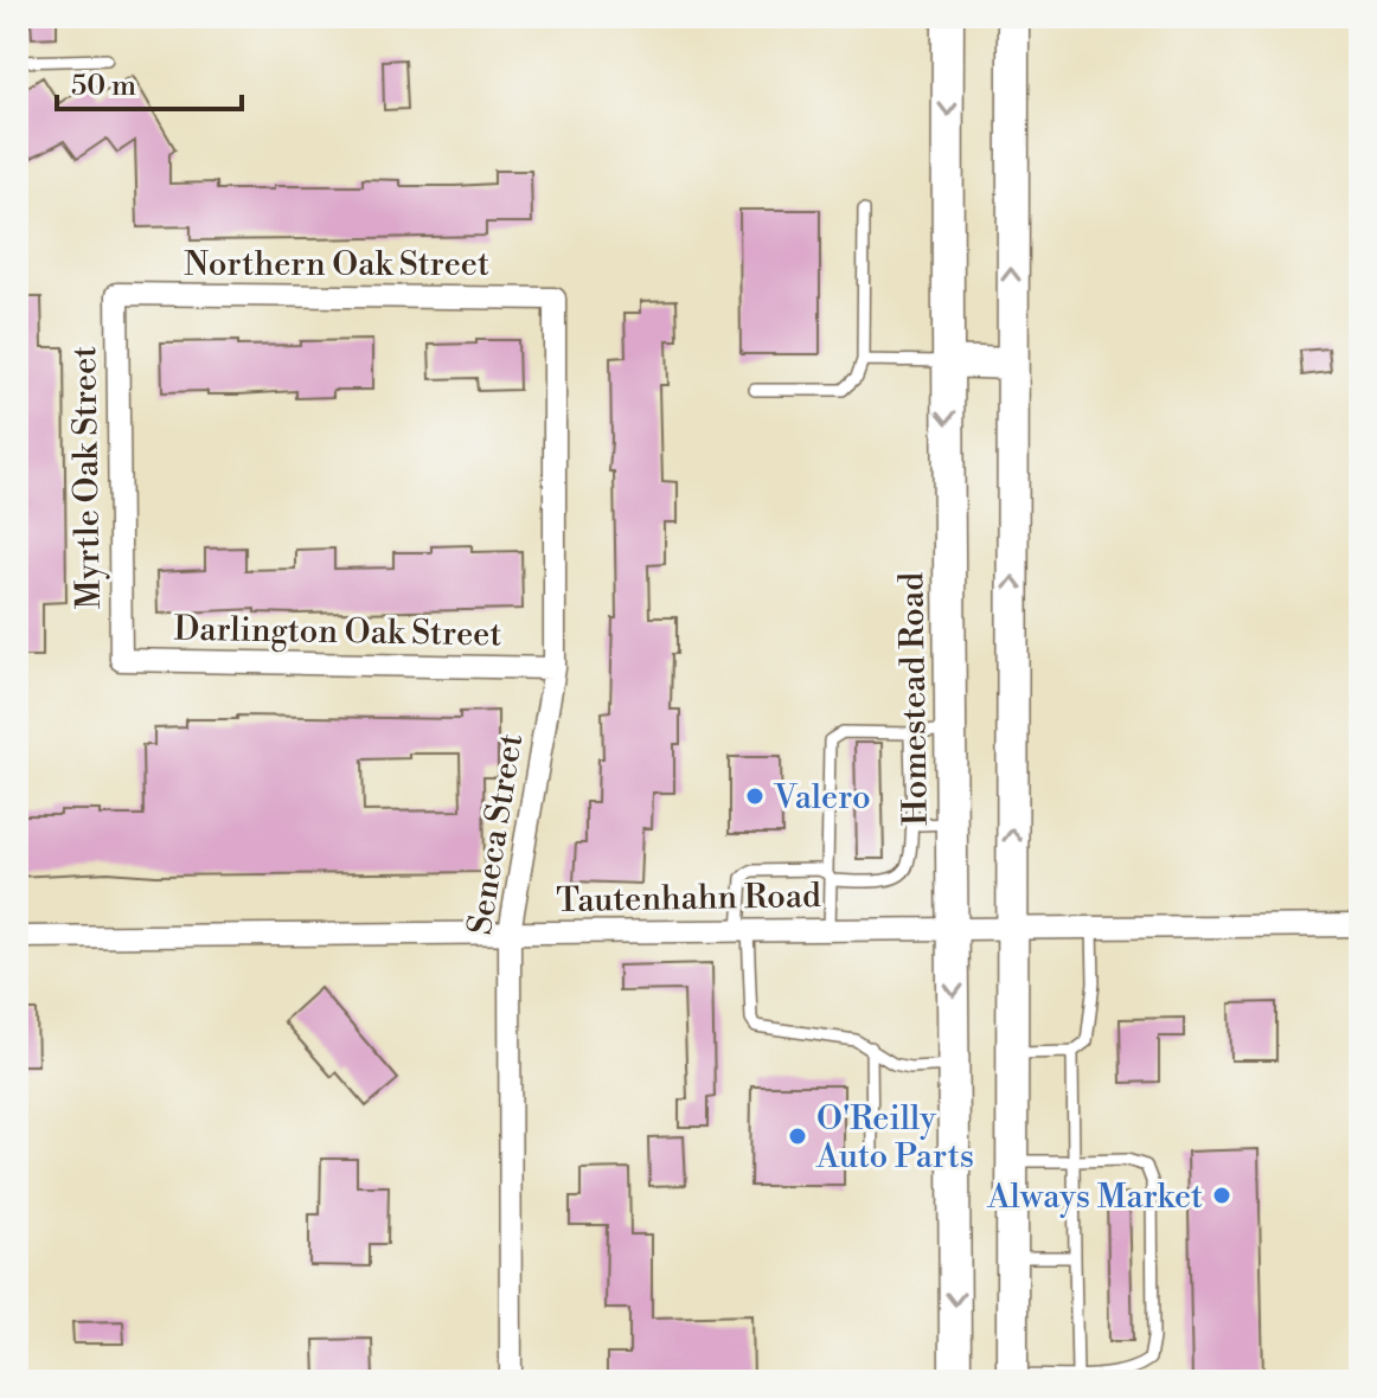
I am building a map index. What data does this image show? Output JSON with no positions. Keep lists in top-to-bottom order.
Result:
{
  "streets": {
    "main road": ["Homestead Road"],
    "street": [
      "Northern Oak Street",
      "Myrtle Oak Street",
      "Darlington Oak Street",
      "Seneca Street",
      "Tautenhahn Road"
    ]
  },
  "crossings": [
    ["Northern Oak Street", "Myrtle Oak Street"],
    ["Northern Oak Street", "Seneca Street"],
    ["Myrtle Oak Street", "Darlington Oak Street"],
    ["Darlington Oak Street", "Seneca Street"],
    ["Homestead Road", "Tautenhahn Road"],
    ["Seneca Street", "Tautenhahn Road"]
  ],
  "places": ["Valero", "O'Reilly Auto Parts", "Always Market"],
  "scale_bar": "50 m"
}
